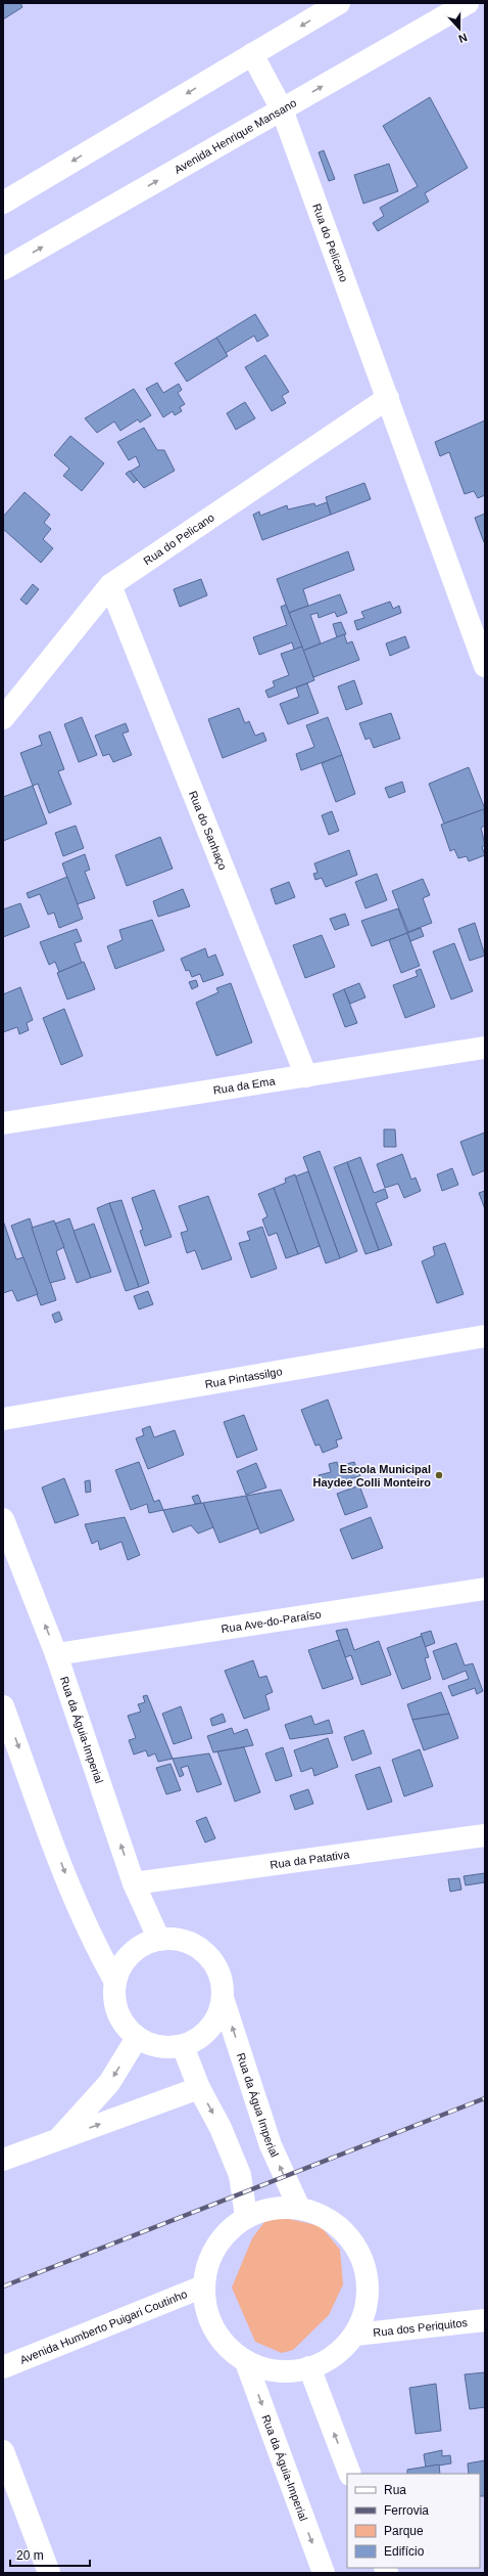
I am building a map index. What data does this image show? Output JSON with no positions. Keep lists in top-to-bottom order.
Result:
{
  "streets": {
    "street": [
      "Avenida Henrique Mansano",
      "Rua do Pelicano",
      "Rua do Sanhaço",
      "Rua da Ema",
      "Rua Pintassilgo",
      "Rua Ave-do-Paraíso",
      "Rua da Águia-Imperial",
      "Rua da Patativa",
      "Rua da Água Imperial",
      "Avenida Humberto Puigari Coutinho",
      "Rua dos Periquitos"
    ]
  },
  "crossings": [
    ["Avenida Henrique Mansano", "Rua do Pelicano"],
    ["Rua do Pelicano", "Rua do Sanhaço"],
    ["Rua do Sanhaço", "Rua da Ema"],
    ["Rua Ave-do-Paraíso", "Rua da Águia-Imperial"],
    ["Rua da Águia-Imperial", "Rua da Patativa"],
    ["Rua da Águia-Imperial", "Rua da Água Imperial"]
  ],
  "places": ["Escola Municipal Haydee Colli Monteiro"],
  "legend": [
    "Rua",
    "Ferrovia",
    "Parque",
    "Edifício"
  ],
  "scale_bar": "20 m",
  "north": "bottom"
}
